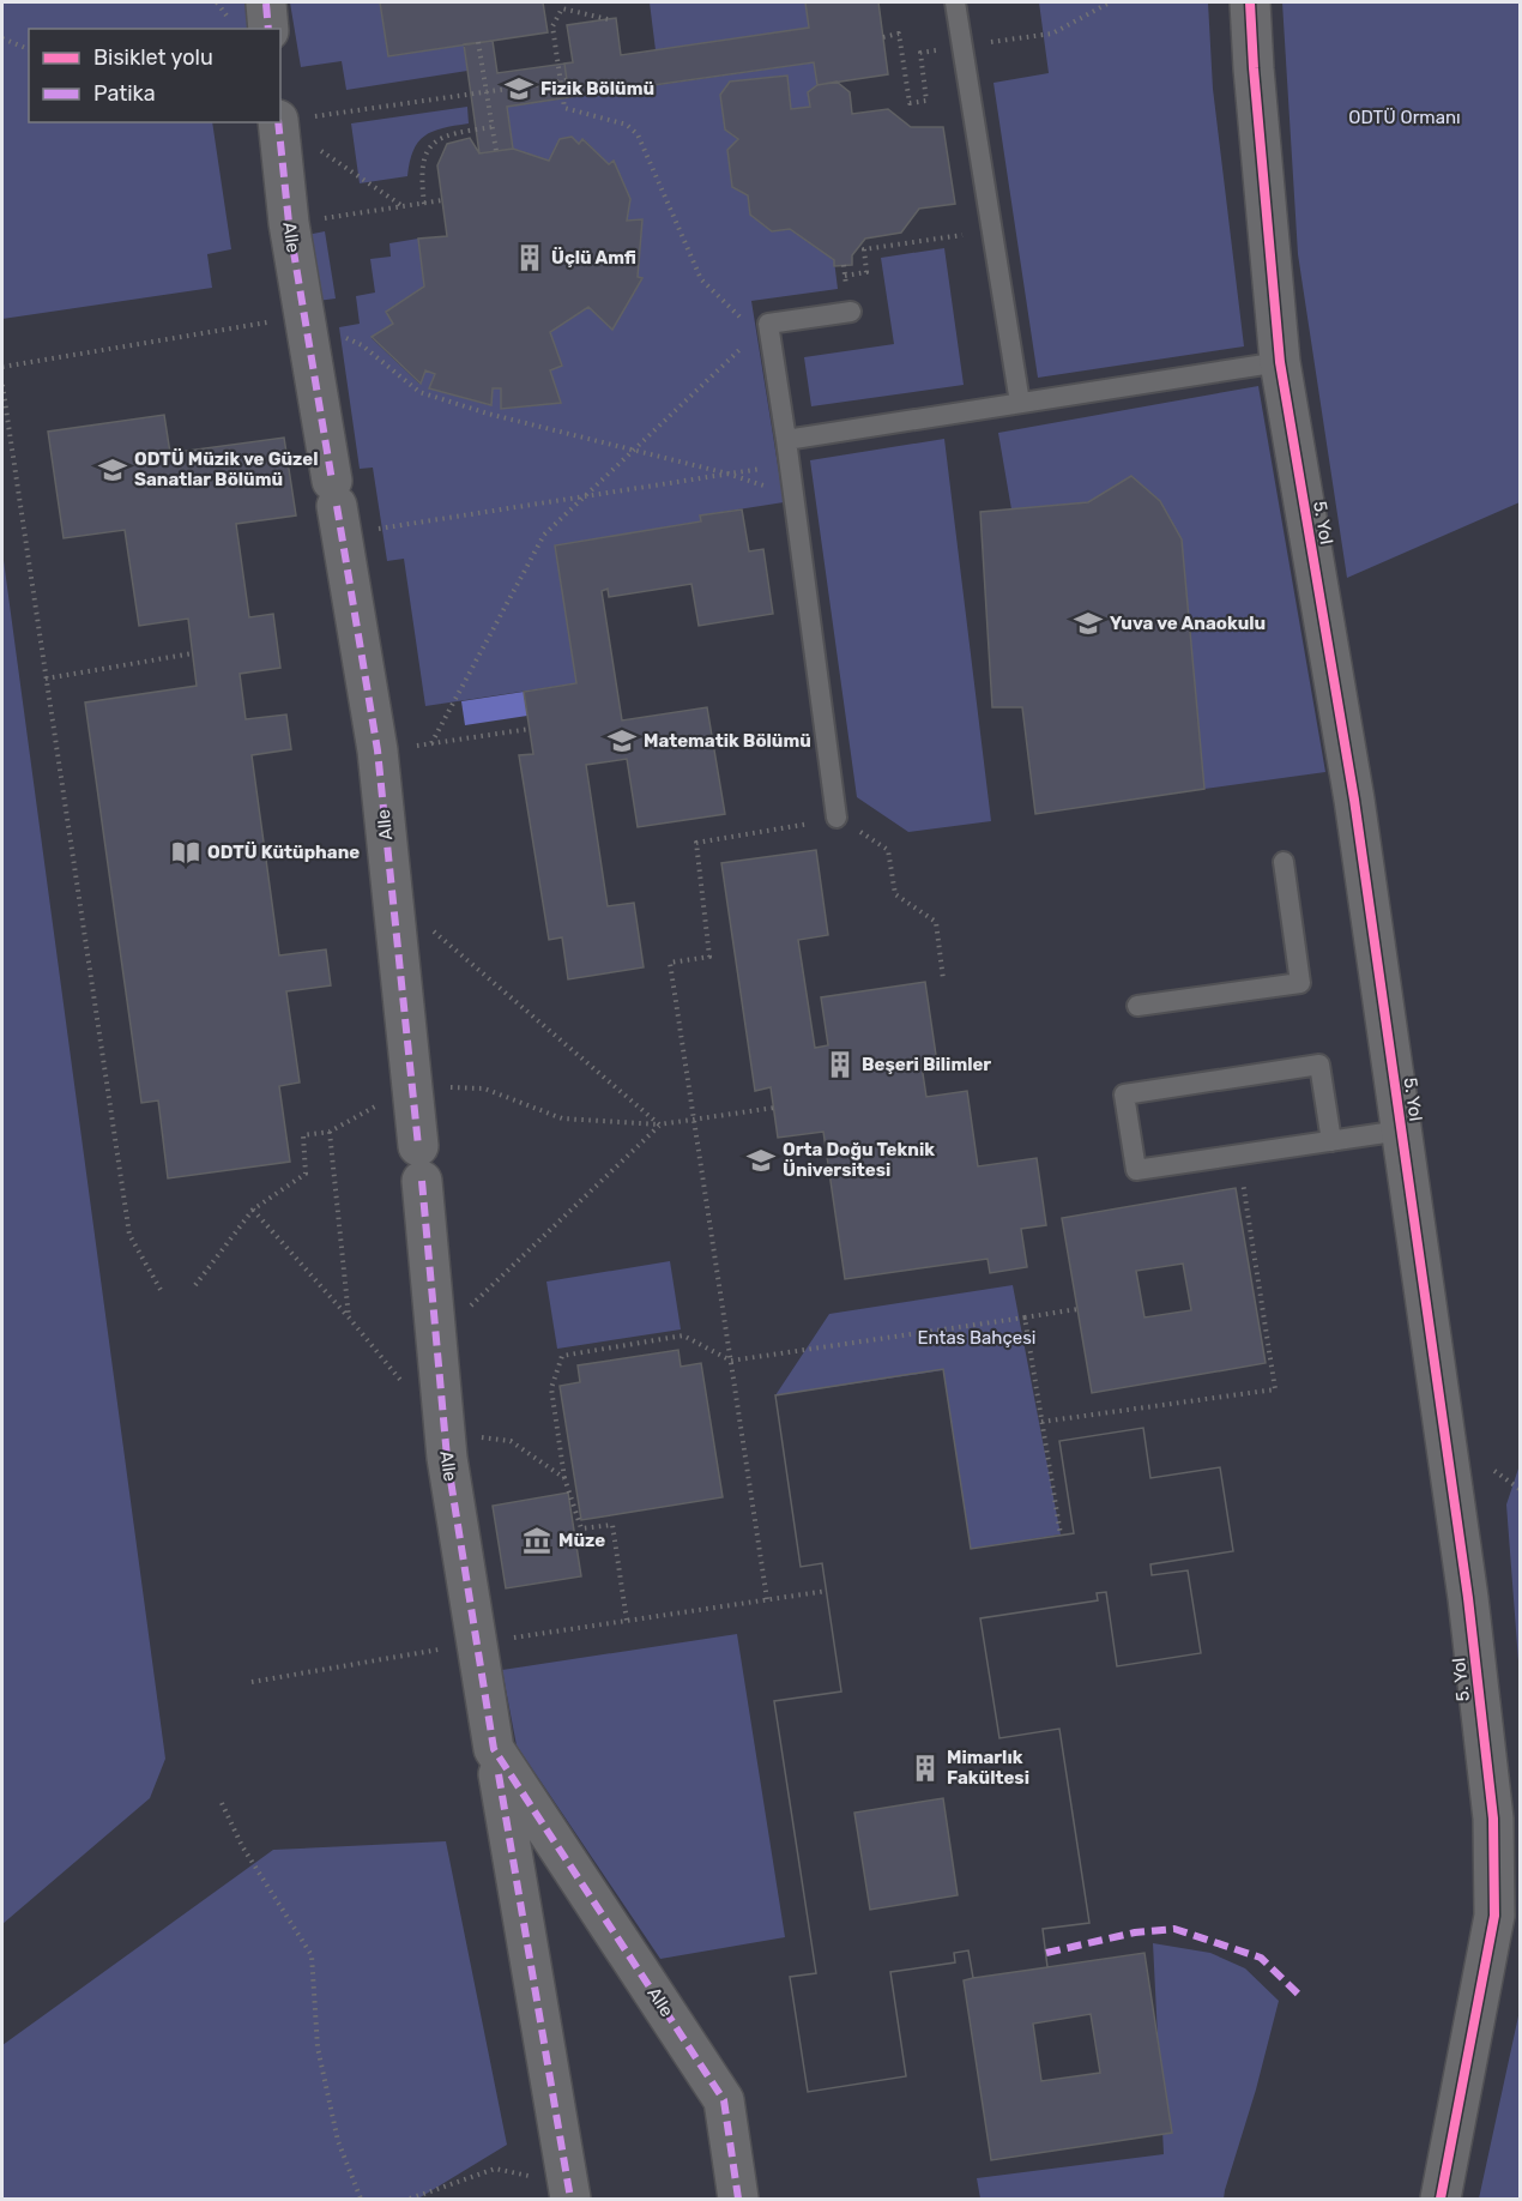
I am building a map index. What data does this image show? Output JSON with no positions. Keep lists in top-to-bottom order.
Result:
{
  "streets": {
    "street": ["Alle", "5. Yol"]
  },
  "parks": ["ODTÜ Ormanı", "Entas Bahçesi"],
  "places": {
    "school or university": [
      "Fizik Bölümü",
      "ODTÜ Müzik ve Güzel Sanatlar Bölümü",
      "Yuva ve Anaokulu",
      "Matematik Bölümü",
      "Orta Doğu Teknik Üniversitesi"
    ],
    "building": ["Üçlü Amfi", "Beşeri Bilimler", "Mimarlık Fakültesi"],
    "library": ["ODTÜ Kütüphane"],
    "museum": ["Müze"]
  },
  "legend": ["Bisiklet yolu", "Patika"]
}
